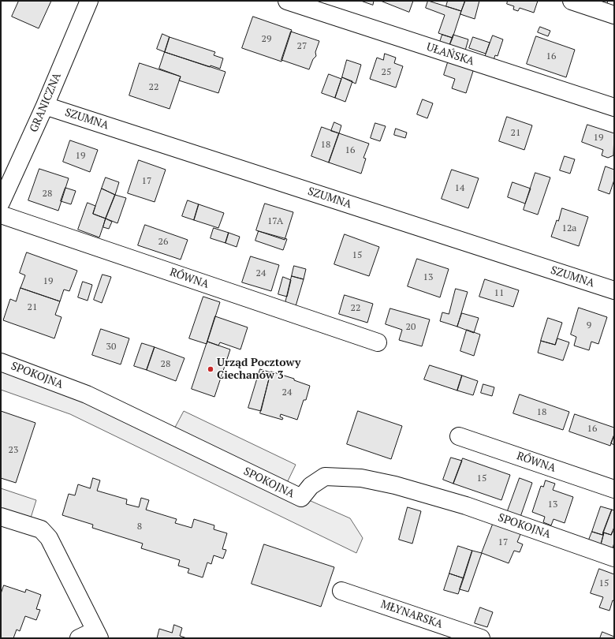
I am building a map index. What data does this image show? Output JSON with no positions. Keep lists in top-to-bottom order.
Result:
{
  "streets": {
    "street": [
      "UŁAŃSKA",
      "GRANICZNA",
      "SZUMNA",
      "RÓWNA",
      "SPOKOJNA",
      "MŁYNARSKA"
    ]
  },
  "crossings": [
    ["GRANICZNA", "SZUMNA"]
  ],
  "places": ["Urząd Pocztowy Ciechanów 3"],
  "house_numbers": [
    "29",
    "27",
    "16",
    "25",
    "22",
    "21",
    "19",
    "18",
    "16",
    "19",
    "17",
    "14",
    "28",
    "17A",
    "12a",
    "26",
    "15",
    "24",
    "13",
    "19",
    "11",
    "21",
    "22",
    "9",
    "20",
    "30",
    "28",
    "24",
    "18",
    "16",
    "23",
    "15",
    "13",
    "8",
    "17",
    "15"
  ]
}
